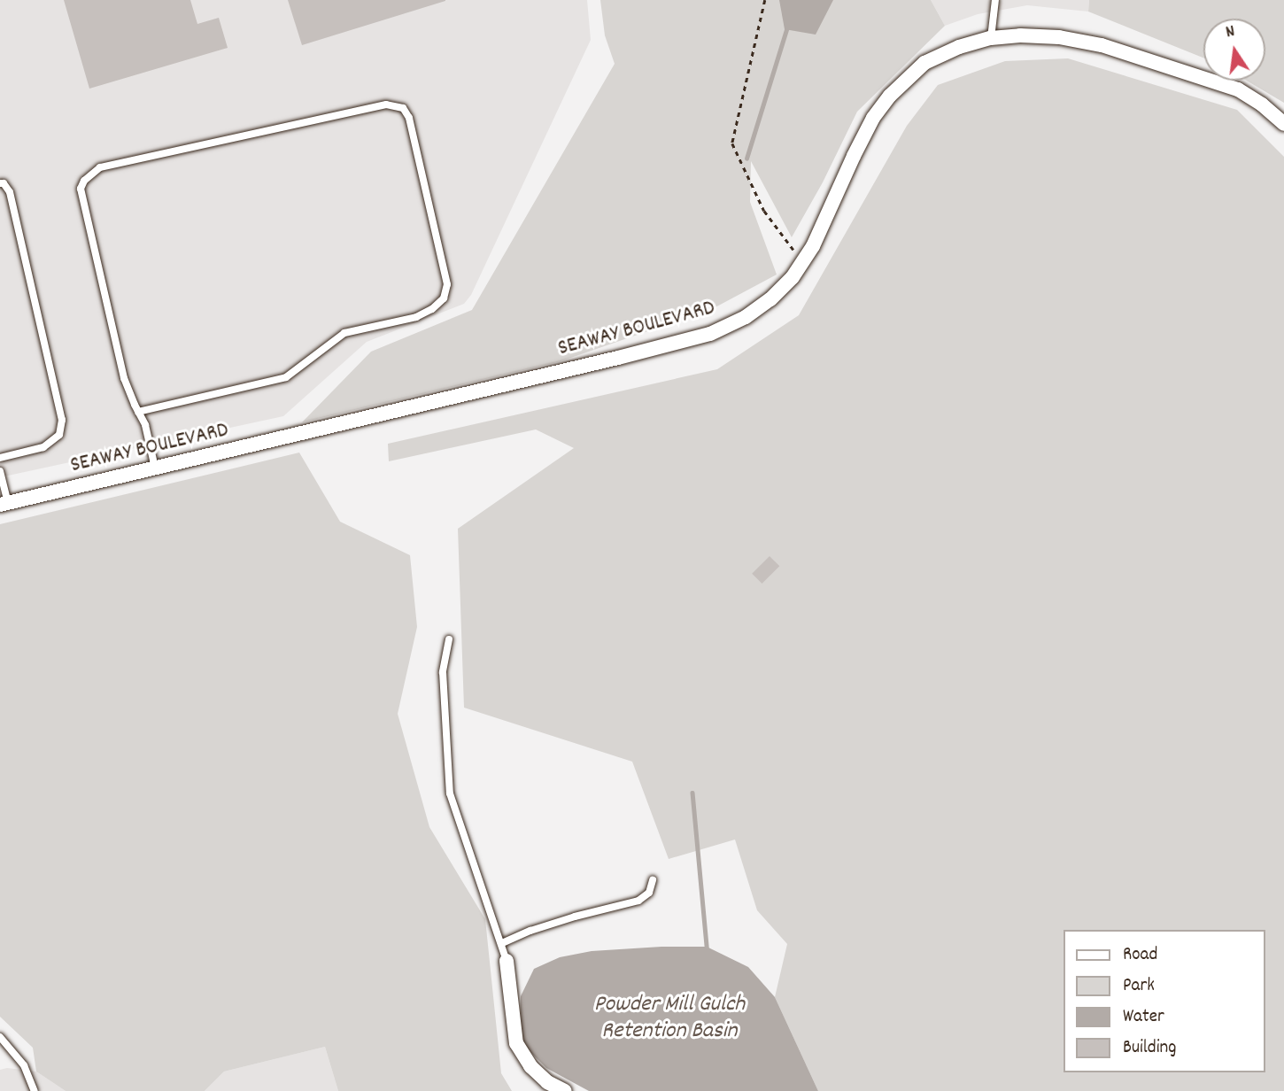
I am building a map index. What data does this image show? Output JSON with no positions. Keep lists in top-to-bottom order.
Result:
{
  "streets": {
    "street": ["SEAWAY BOULEVARD"]
  },
  "water": ["Powder Mill Gulch Retention Basin"],
  "legend": [
    "Road",
    "Park",
    "Water",
    "Building"
  ],
  "north": "top"
}
